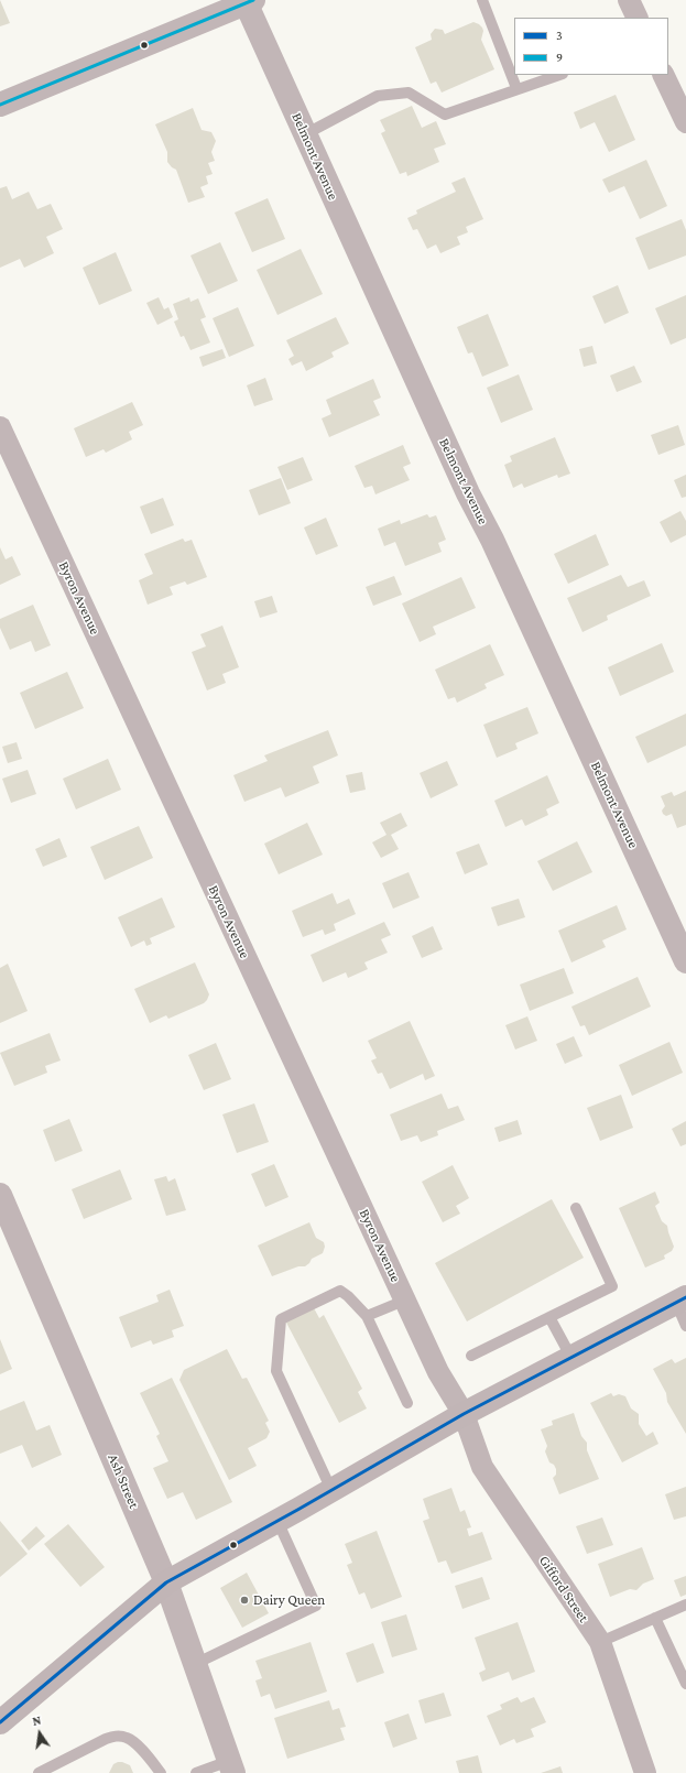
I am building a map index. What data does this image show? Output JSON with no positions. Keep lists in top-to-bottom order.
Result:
{
  "streets": {
    "street": [
      "Belmont Avenue",
      "Byron Avenue",
      "Ash Street",
      "Gifford Street"
    ]
  },
  "crossings": [
    ["Byron Avenue", "Gifford Street"]
  ],
  "places": ["Dairy Queen"],
  "lines": ["transit line 9", "transit line 3"],
  "legend": ["3", "9"],
  "north": "top"
}
